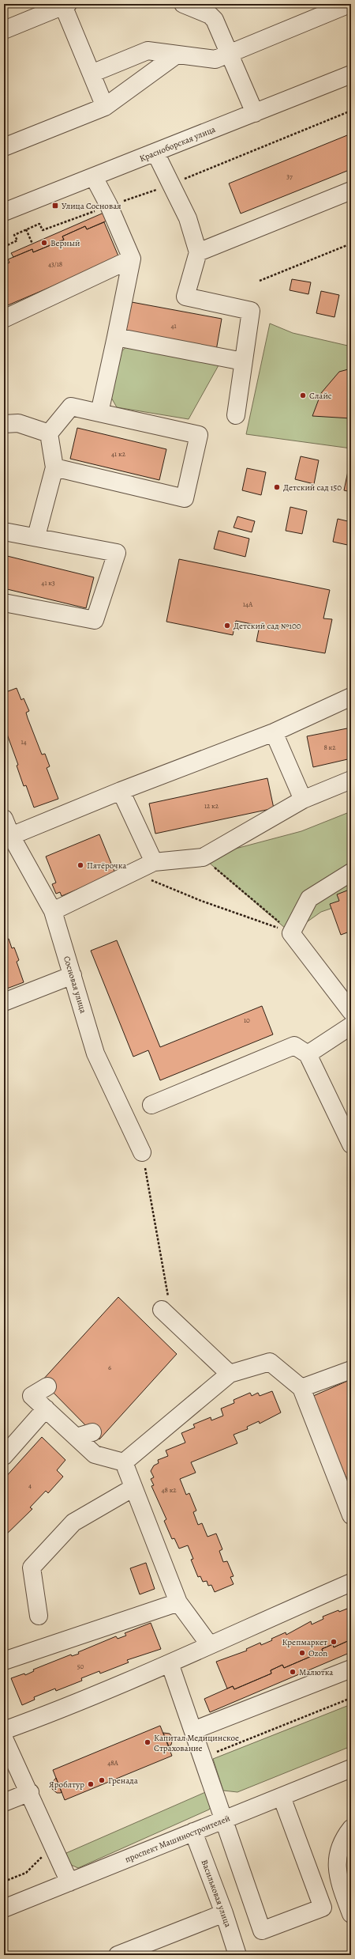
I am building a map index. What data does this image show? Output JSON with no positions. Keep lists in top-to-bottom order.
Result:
{
  "streets": {
    "street": [
      "Красноборская улица",
      "Сосновая улица",
      "проспект Машиностроителей",
      "Васильковая улица"
    ]
  },
  "crossings": [
    ["проспект Машиностроителей", "Васильковая улица"]
  ],
  "places": {
    "transit": ["Улица Сосновая"],
    "other": [
      "Верный",
      "Слайс",
      "Детский сад 150",
      "Детский сад №100",
      "Пятёрочка",
      "Крепмаркет",
      "Ozon",
      "Малютка",
      "Капитал Медицинское Страхование",
      "Гренада",
      "Яроблтур"
    ]
  },
  "house_numbers": [
    "37",
    "43/18",
    "41",
    "41 к2",
    "41 к3",
    "14А",
    "14",
    "8 к2",
    "12 к2",
    "10",
    "6",
    "4",
    "48 к2",
    "50",
    "48А"
  ]
}
